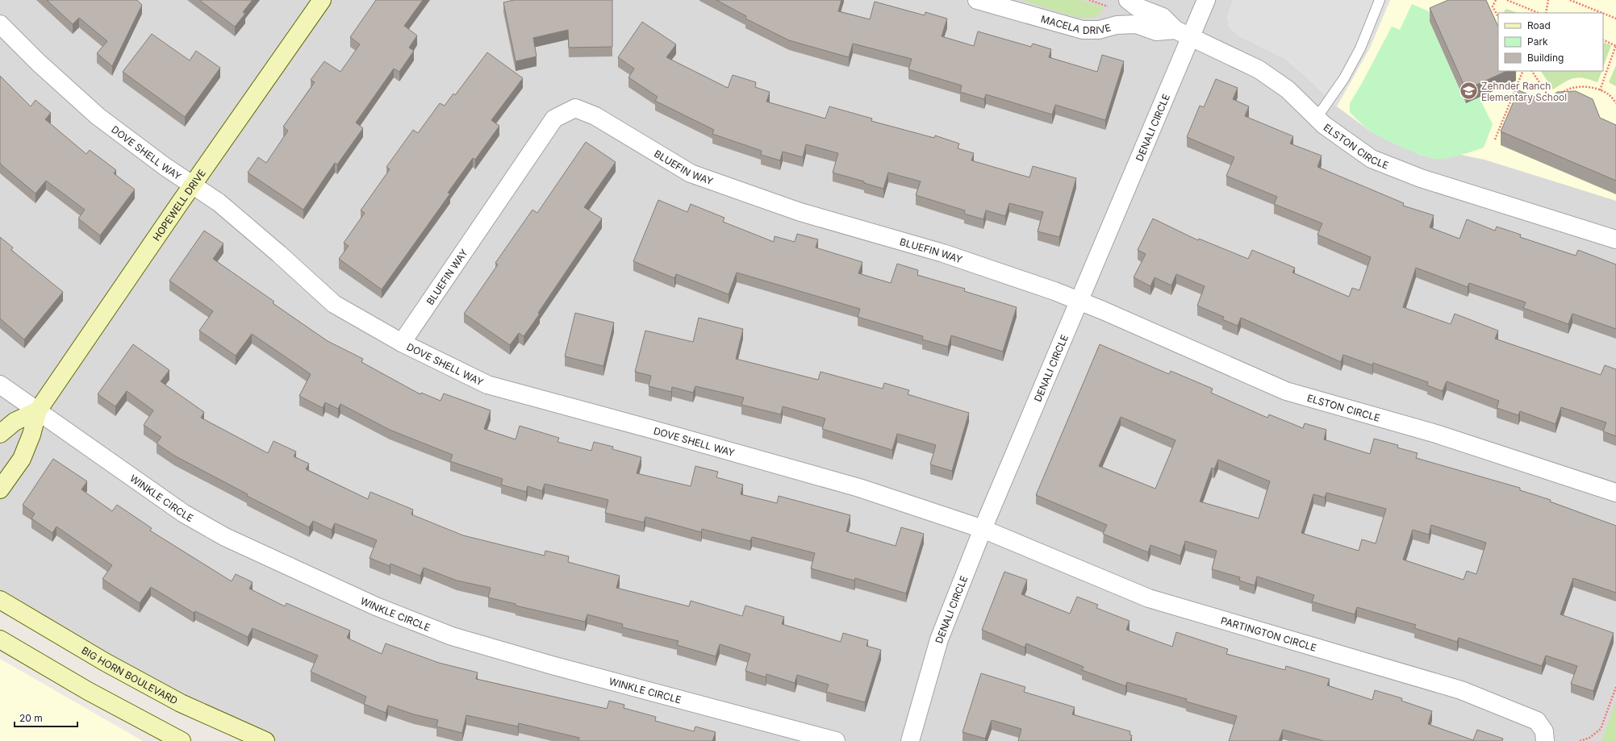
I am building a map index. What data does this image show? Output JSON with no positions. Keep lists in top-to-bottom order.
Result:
{
  "streets": {
    "street": [
      "MACELA DRIVE",
      "DENALI CIRCLE",
      "ELSTON CIRCLE",
      "DOVE SHELL WAY",
      "BLUEFIN WAY",
      "HOPEWELL DRIVE",
      "WINKLE CIRCLE",
      "PARTINGTON CIRCLE",
      "BIG HORN BOULEVARD"
    ]
  },
  "crossings": [
    ["MACELA DRIVE", "DENALI CIRCLE"],
    ["MACELA DRIVE", "ELSTON CIRCLE"],
    ["DENALI CIRCLE", "ELSTON CIRCLE"],
    ["DENALI CIRCLE", "DOVE SHELL WAY"],
    ["DENALI CIRCLE", "BLUEFIN WAY"],
    ["DENALI CIRCLE", "PARTINGTON CIRCLE"],
    ["ELSTON CIRCLE", "BLUEFIN WAY"],
    ["DOVE SHELL WAY", "BLUEFIN WAY"],
    ["DOVE SHELL WAY", "HOPEWELL DRIVE"],
    ["DOVE SHELL WAY", "PARTINGTON CIRCLE"],
    ["HOPEWELL DRIVE", "WINKLE CIRCLE"]
  ],
  "places": {
    "school or university": ["Zehnder Ranch Elementary School"]
  },
  "legend": ["Road", "Park", "Building"],
  "scale_bar": "20 m"
}
